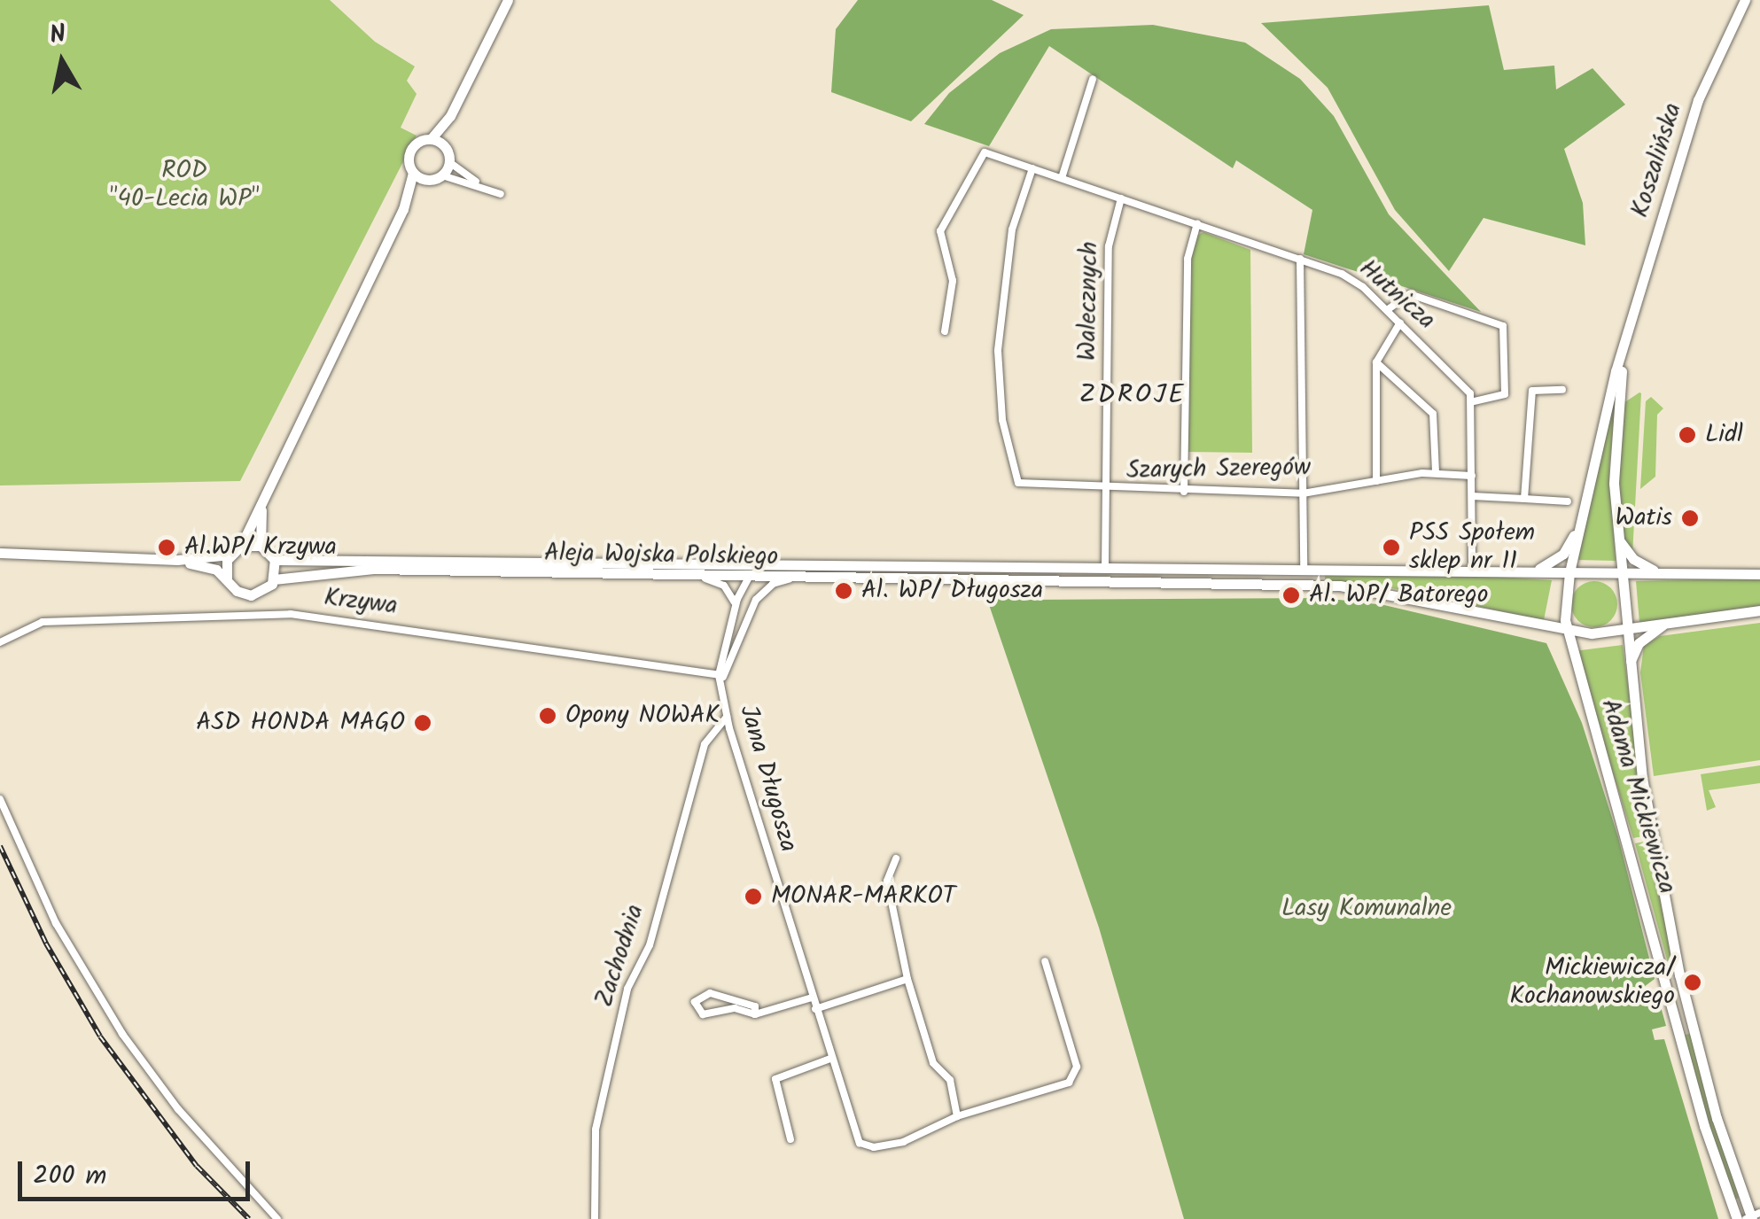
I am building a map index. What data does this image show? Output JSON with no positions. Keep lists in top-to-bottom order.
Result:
{
  "streets": {
    "main road": ["Koszalińska", "Aleja Wojska Polskiego", "Adama Mickiewicza"],
    "street": [
      "Hutnicza",
      "Walecznych",
      "Szarych Szeregów",
      "Krzywa",
      "Jana Długosza",
      "Zachodnia"
    ]
  },
  "crossings": [
    ["Koszalińska", "Aleja Wojska Polskiego"],
    ["Koszalińska", "Adama Mickiewicza"],
    ["Hutnicza", "Walecznych"],
    ["Hutnicza", "Szarych Szeregów"],
    ["Walecznych", "Szarych Szeregów"],
    ["Walecznych", "Aleja Wojska Polskiego"],
    ["Aleja Wojska Polskiego", "Adama Mickiewicza"],
    ["Krzywa", "Jana Długosza"],
    ["Jana Długosza", "Zachodnia"]
  ],
  "districts": ["ZDROJE"],
  "parks": ["ROD \"40-Lecia WP\"", "Lasy Komunalne"],
  "places": [
    "Lidl",
    "Watis",
    "Al.WP/ Krzywa",
    "PSS Społem sklep nr 11",
    "Al. WP/ Długosza",
    "Al. WP/ Batorego",
    "Opony NOWAK",
    "ASD HONDA MAGO",
    "MONAR-MARKOT",
    "Mickiewicza/ Kochanowskiego"
  ],
  "scale_bar": "200 m",
  "north": "top"
}
